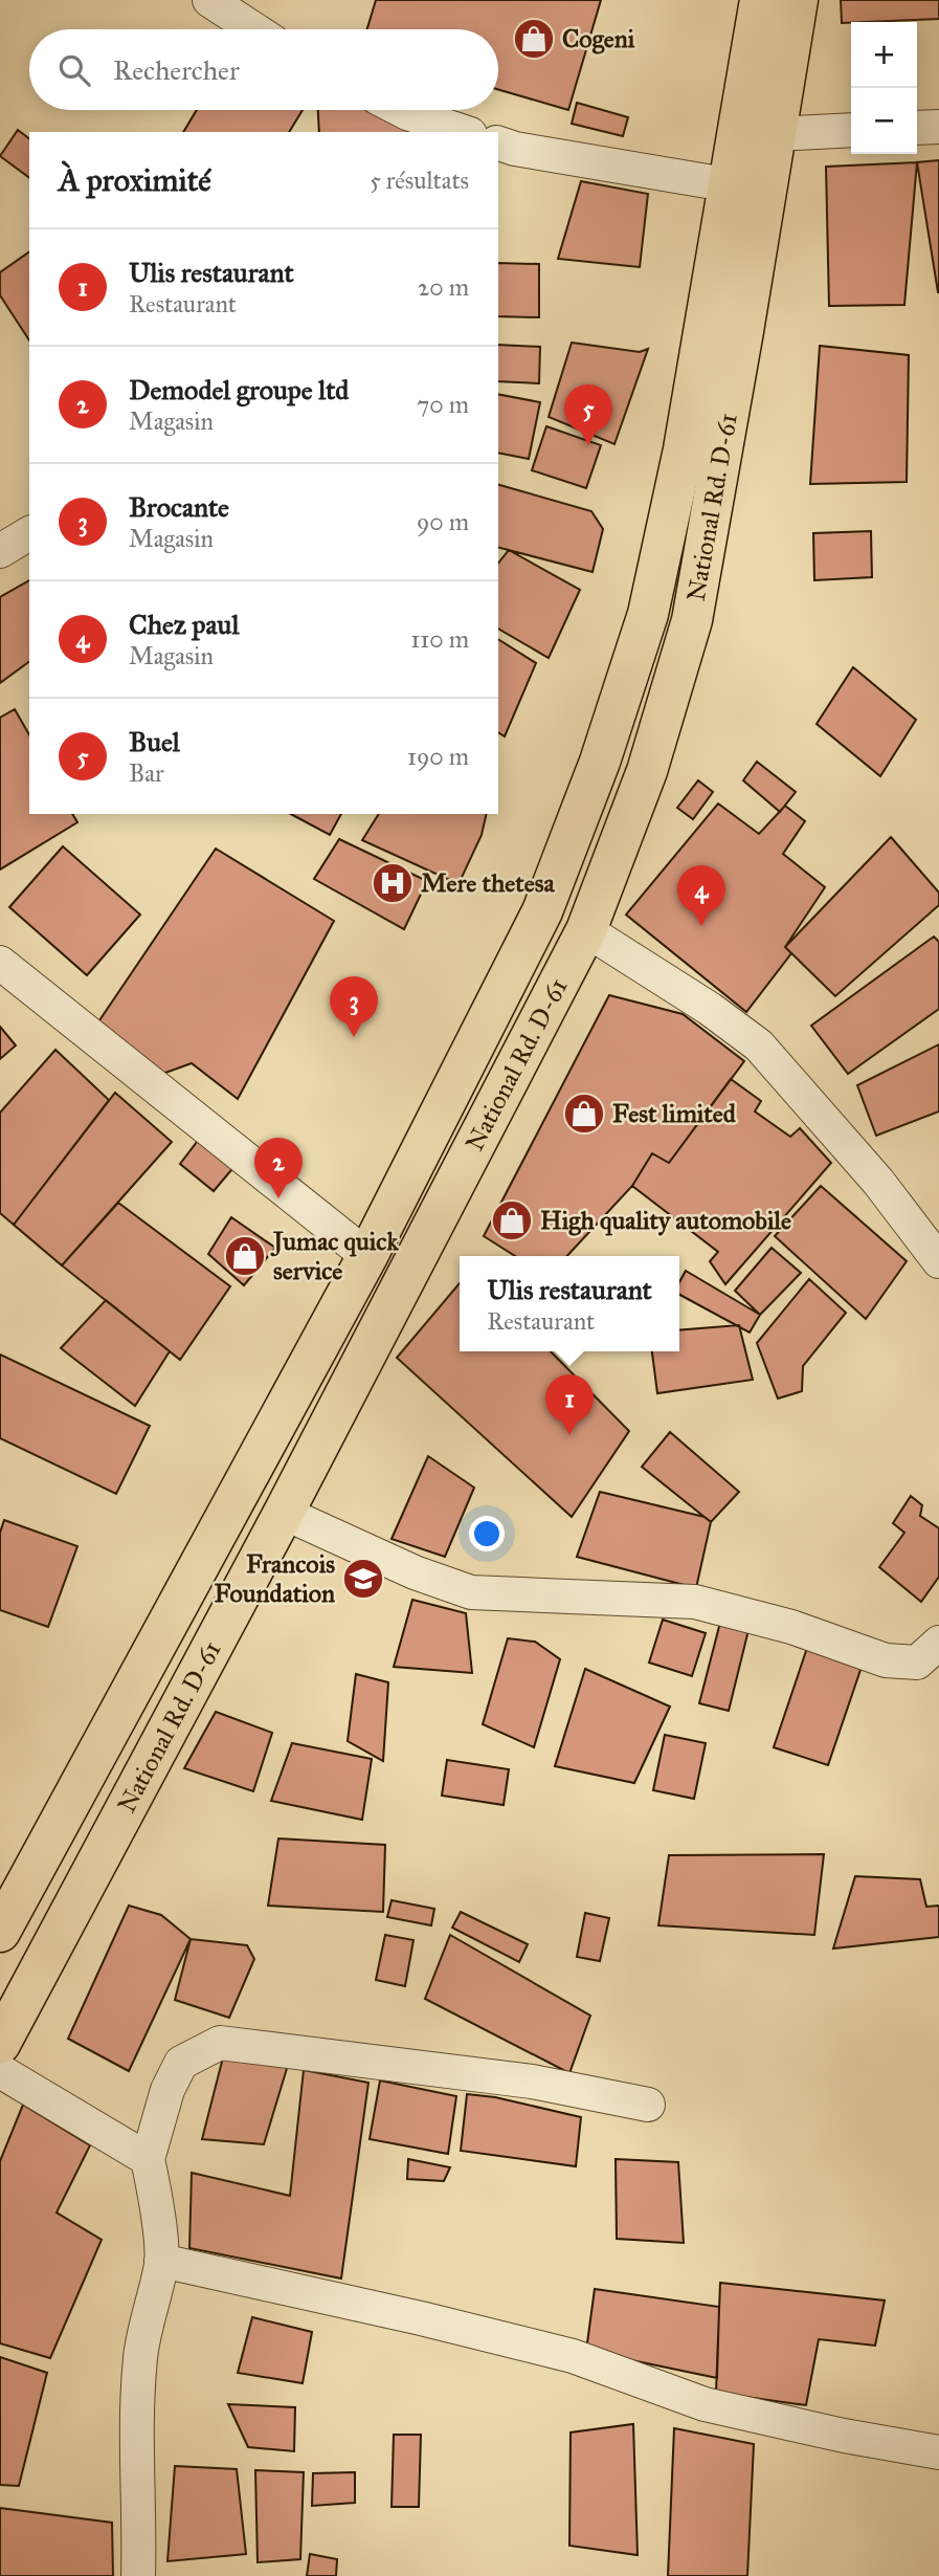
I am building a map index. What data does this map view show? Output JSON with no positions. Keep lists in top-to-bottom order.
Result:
{
  "streets": {
    "highway": ["National Rd. D-61"]
  },
  "places": {
    "shop": [
      "Cogeni",
      "Fest limited",
      "High quality automobile",
      "Jumac quick service"
    ],
    "hospital": ["Mere thetesa"],
    "school or university": ["Francois Foundation"]
  },
  "page": {
    "map_buttons": ["+", "−"],
    "search": "Rechercher",
    "heading": ["À proximité", "5 résultats"],
    "list": [
      {
        "mark": "1",
        "name": "Ulis restaurant",
        "note": "Restaurant",
        "value": "20 m"
      },
      {
        "mark": "2",
        "name": "Demodel groupe ltd",
        "note": "Magasin",
        "value": "70 m"
      },
      {
        "mark": "3",
        "name": "Brocante",
        "note": "Magasin",
        "value": "90 m"
      },
      {
        "mark": "4",
        "name": "Chez paul",
        "note": "Magasin",
        "value": "110 m"
      },
      {
        "mark": "5",
        "name": "Buel",
        "note": "Bar",
        "value": "190 m"
      }
    ],
    "pins": [
      "5",
      "4",
      "3",
      "2",
      "1"
    ],
    "popup": ["Ulis restaurant", "Restaurant"]
  }
}
